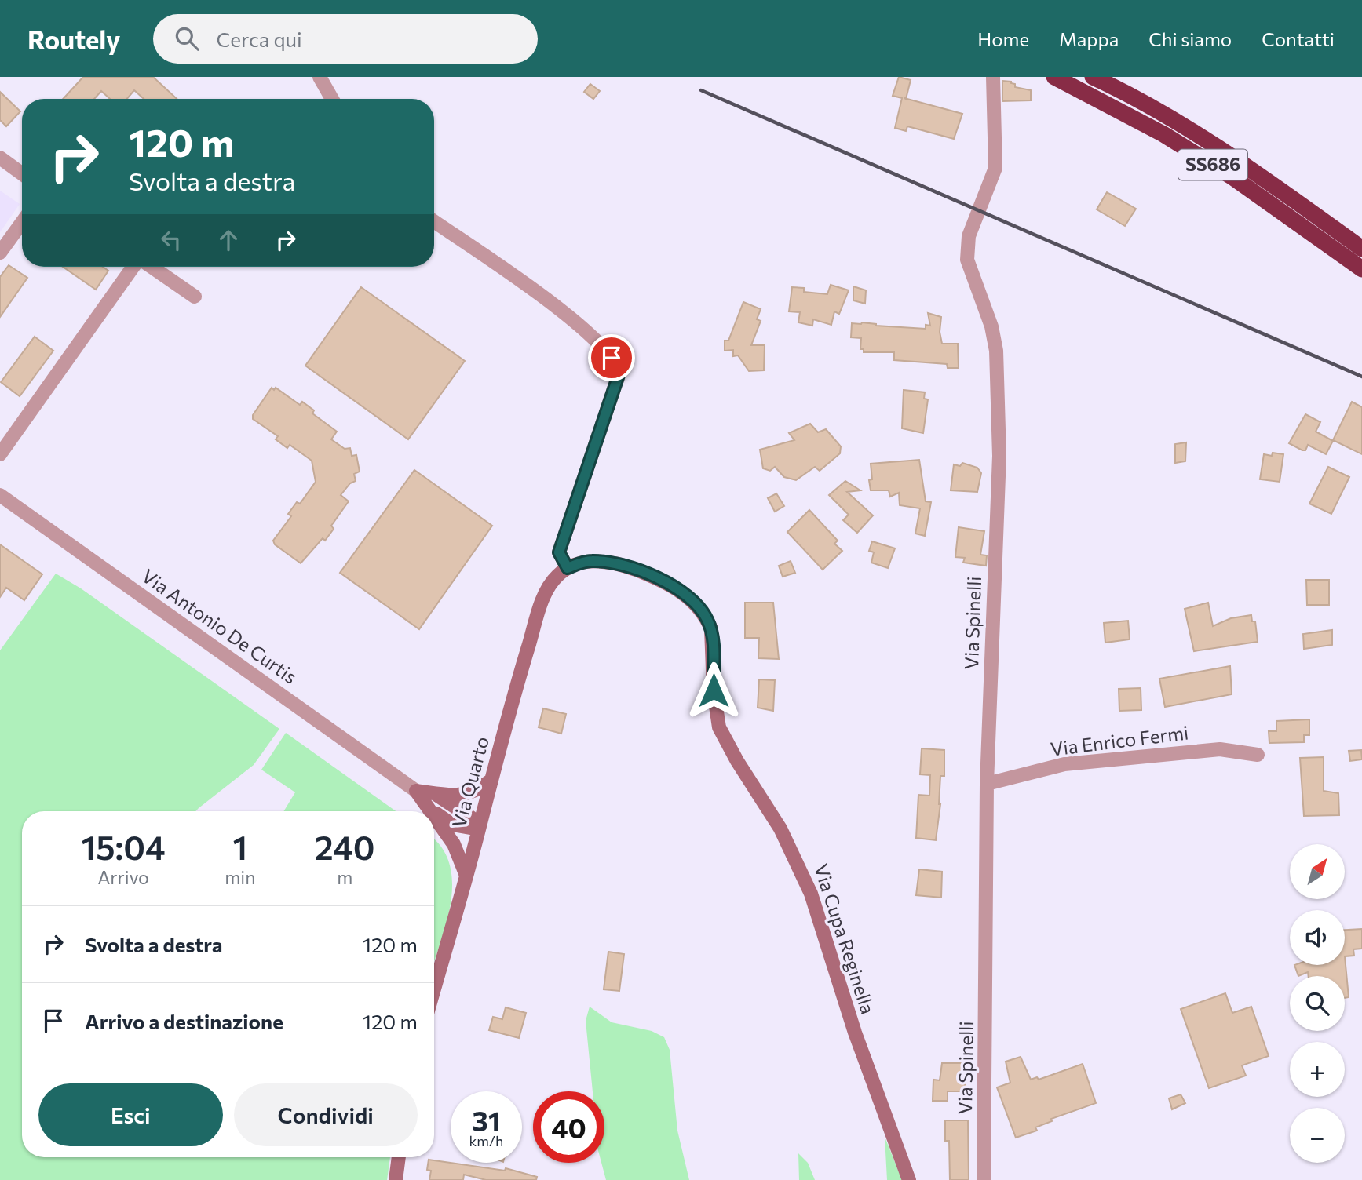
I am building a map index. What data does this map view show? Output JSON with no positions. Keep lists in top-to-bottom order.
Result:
{
  "streets": {
    "highway": ["SS686"],
    "street": [
      "Via Spinelli",
      "Via Antonio De Curtis",
      "Via Enrico Fermi",
      "Via Quarto",
      "Via Cupa Reginella"
    ]
  },
  "crossings": [
    ["Via Spinelli", "Via Enrico Fermi"],
    ["Via Quarto", "Via Cupa Reginella"]
  ],
  "north": "top right",
  "page": {
    "header": "Routely",
    "search": "Cerca qui",
    "nav": [
      "Home",
      "Mappa",
      "Chi siamo",
      "Contatti"
    ],
    "turn": ["120 m", "Svolta a destra"],
    "eta": [
      "15:04",
      "Arrivo",
      "1",
      "min",
      "240",
      "m"
    ],
    "map_buttons": ["+", "−"],
    "list": [
      {
        "name": "Svolta a destra",
        "value": "120 m"
      },
      {
        "name": "Arrivo a destinazione",
        "value": "120 m"
      }
    ],
    "buttons": ["Esci", "Condividi"],
    "speed": "31 km/h",
    "limit": "40"
  }
}
